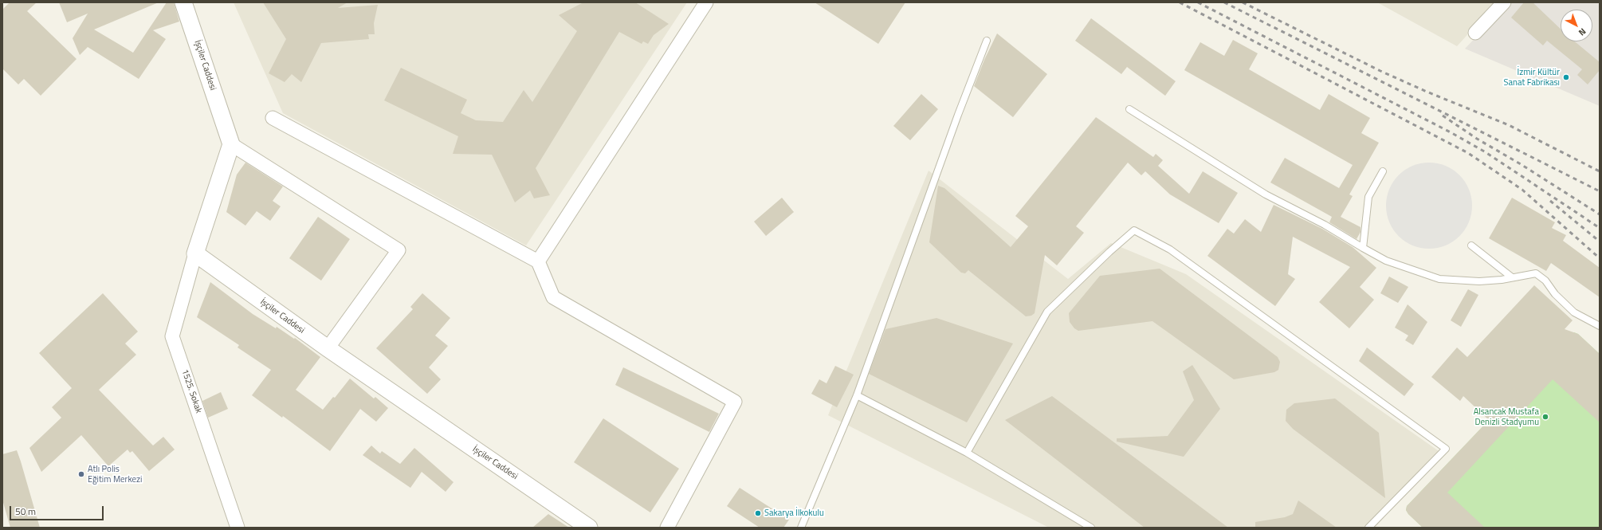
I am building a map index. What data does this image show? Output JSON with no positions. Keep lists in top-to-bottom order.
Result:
{
  "streets": {
    "street": ["İşçiler Caddesi", "1525. Sokak"]
  },
  "crossings": [
    ["İşçiler Caddesi", "1525. Sokak"]
  ],
  "places": [
    "İzmir Kültür Sanat Fabrikası",
    "Alsancak Mustafa Denizli Stadyumu",
    "Atlı Polis Eğitim Merkezi",
    "Sakarya İlkokulu"
  ],
  "scale_bar": "50 m",
  "north": "bottom right"
}
